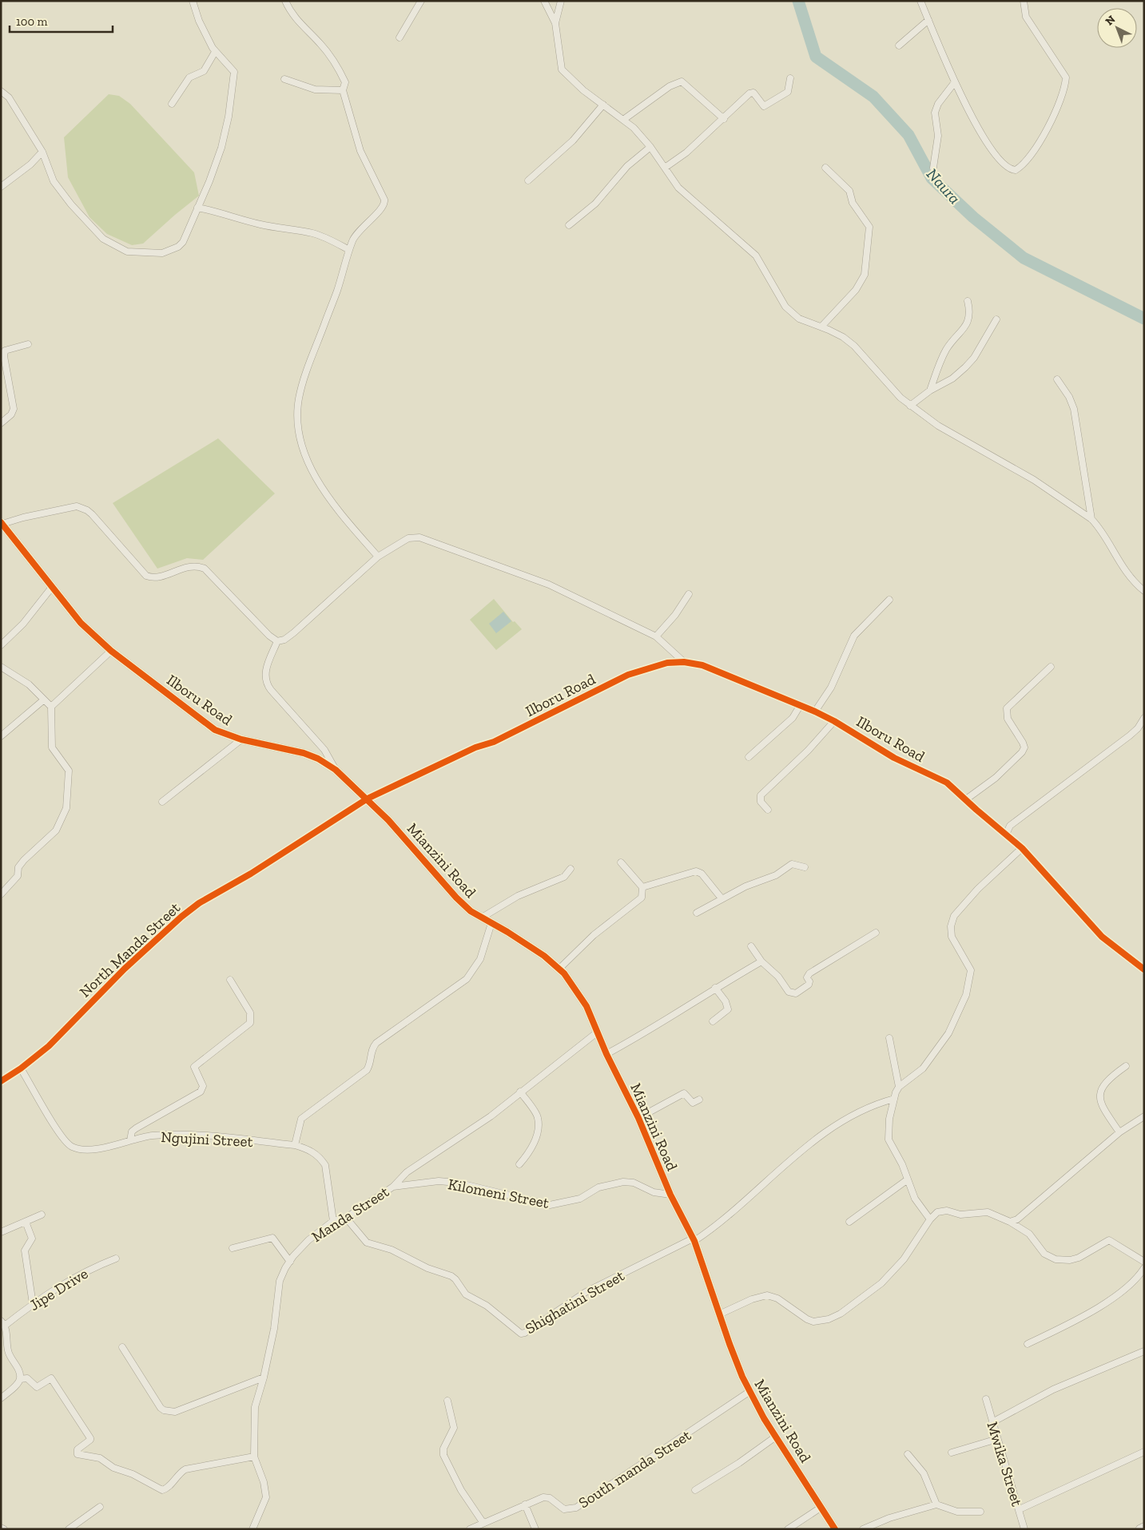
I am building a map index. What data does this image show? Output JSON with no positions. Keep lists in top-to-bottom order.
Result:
{
  "streets": {
    "street": [
      "Ilboru Road",
      "Mianzini Road",
      "North Manda Street",
      "Ngujini Street",
      "Kilomeni Street",
      "Manda Street",
      "Jipe Drive",
      "Shighatini Street",
      "Mwika Street",
      "South manda Street"
    ]
  },
  "crossings": [
    ["Ilboru Road", "Mianzini Road"],
    ["Ilboru Road", "North Manda Street"],
    ["Mianzini Road", "North Manda Street"],
    ["Mianzini Road", "Kilomeni Street"],
    ["Mianzini Road", "Manda Street"],
    ["Mianzini Road", "Shighatini Street"],
    ["Mianzini Road", "South manda Street"],
    ["North Manda Street", "Ngujini Street"],
    ["Ngujini Street", "Manda Street"],
    ["Kilomeni Street", "Manda Street"],
    ["Manda Street", "Shighatini Street"]
  ],
  "water": ["Naura"],
  "scale_bar": "100 m",
  "north": "top left"
}
